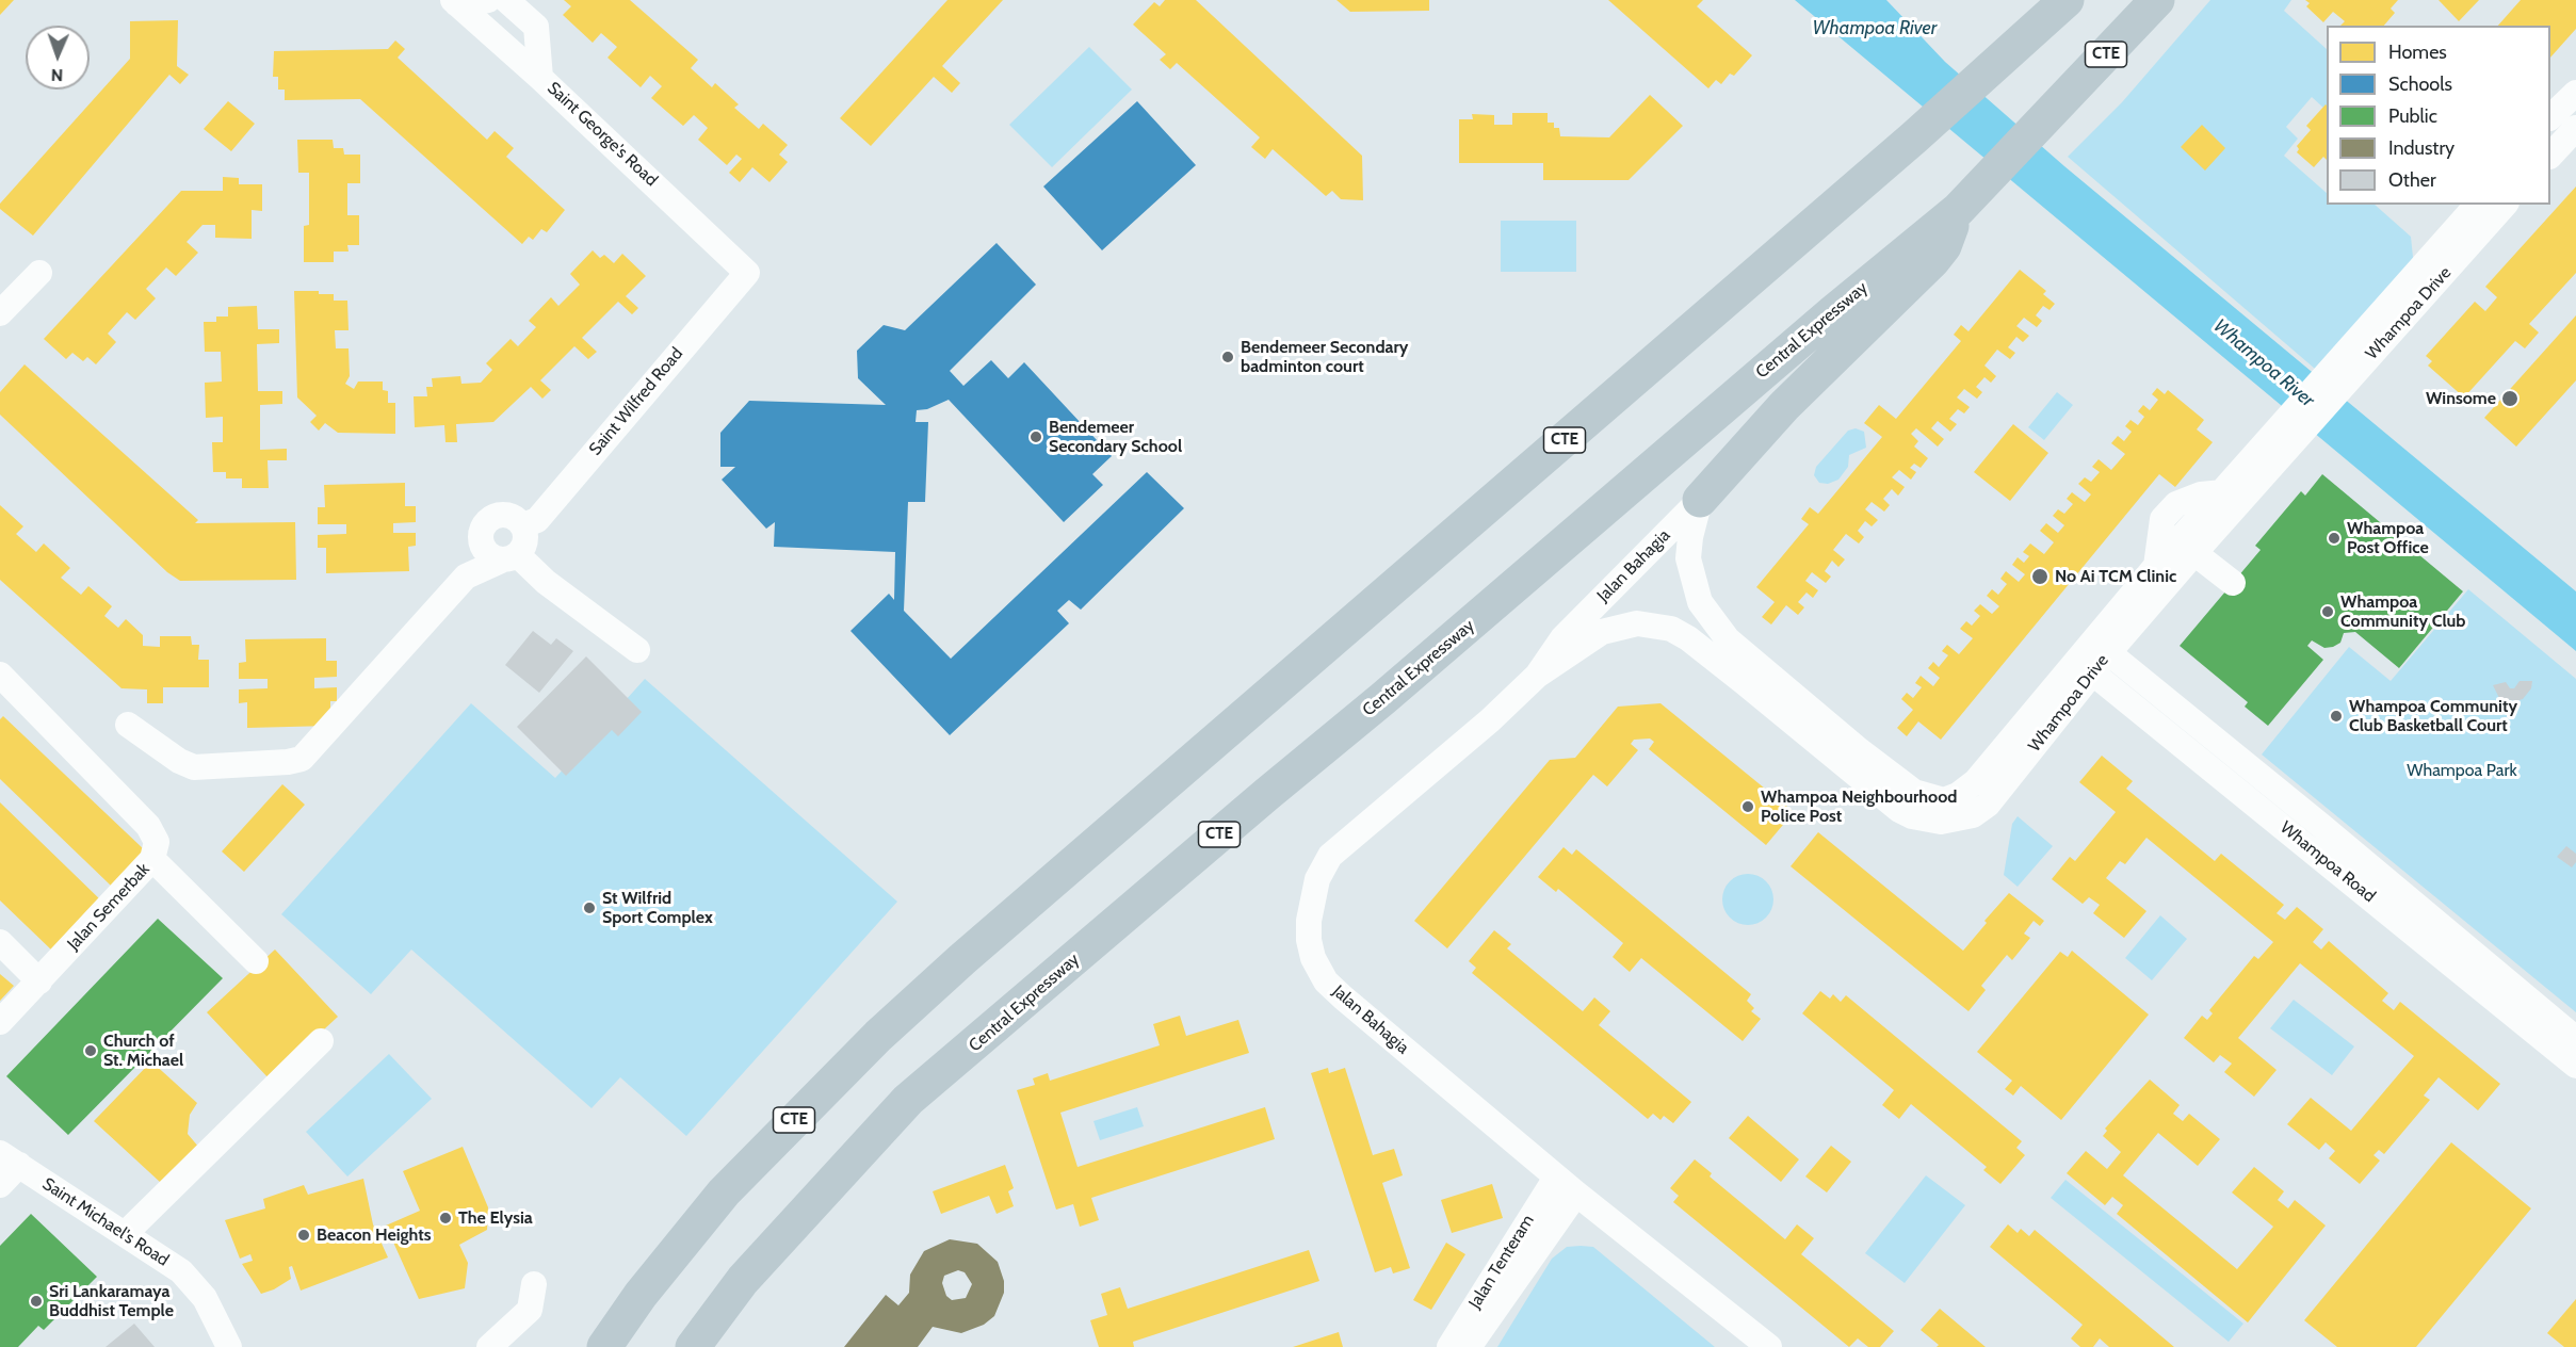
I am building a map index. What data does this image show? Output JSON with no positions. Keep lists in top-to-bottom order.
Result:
{
  "streets": {
    "highway": ["CTE", "Central Expressway"],
    "street": [
      "Saint George's Road",
      "Whampoa Drive",
      "Saint Wilfred Road",
      "Jalan Bahagia",
      "Whampoa Road",
      "Jalan Semerbak",
      "Saint Michael's Road",
      "Jalan Tenteram"
    ]
  },
  "crossings": [
    ["Saint George's Road", "Saint Wilfred Road"],
    ["Whampoa Drive", "Jalan Bahagia"],
    ["Whampoa Drive", "Whampoa Road"],
    ["Jalan Bahagia", "Jalan Tenteram"]
  ],
  "water": ["Whampoa River"],
  "parks": ["Whampoa Park"],
  "places": [
    "Bendemeer Secondary badminton court",
    "Winsome",
    "Bendemeer Secondary School",
    "Whampoa Post Office",
    "No Ai TCM Clinic",
    "Whampoa Community Club",
    "Whampoa Community Club Basketball Court",
    "Whampoa Neighbourhood Police Post",
    "St Wilfrid Sport Complex",
    "Church of St. Michael",
    "The Elysia",
    "Beacon Heights",
    "Sri Lankaramaya Buddhist Temple"
  ],
  "legend": [
    "Homes",
    "Schools",
    "Public",
    "Industry",
    "Other"
  ],
  "north": "bottom"
}
